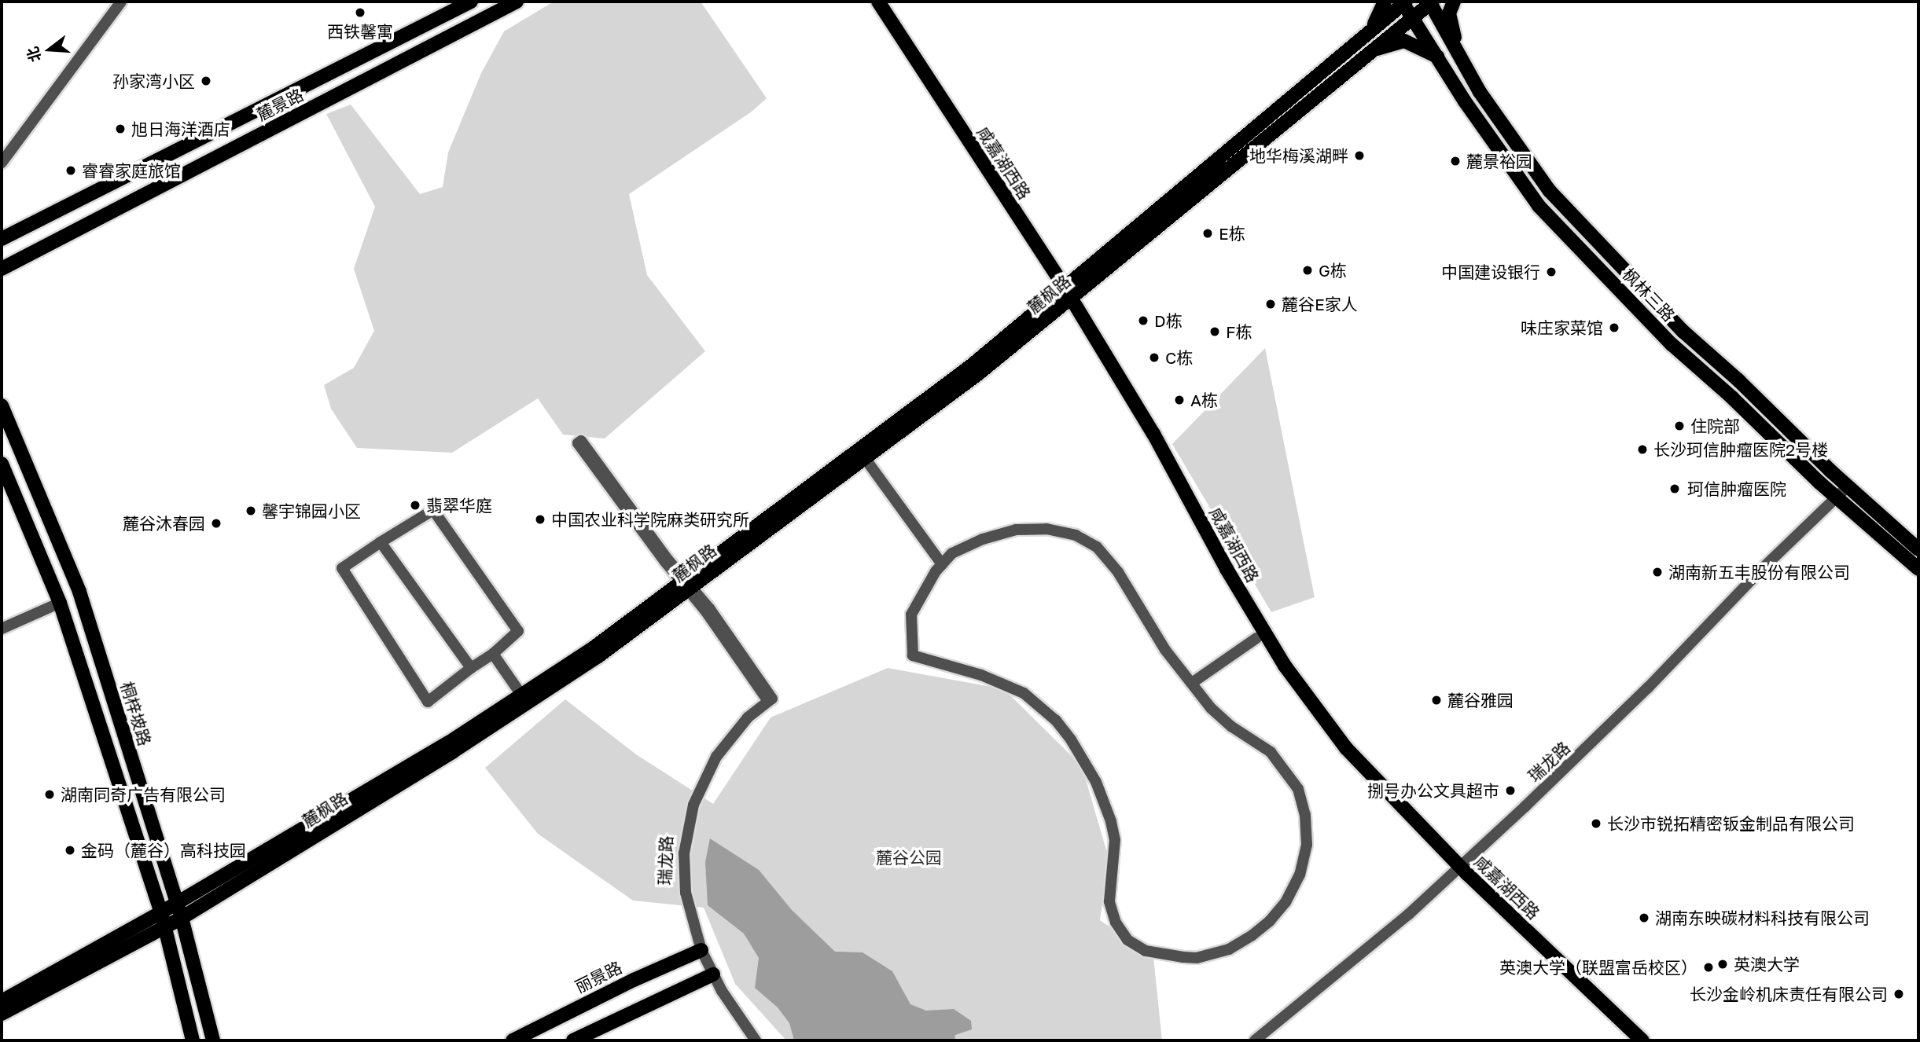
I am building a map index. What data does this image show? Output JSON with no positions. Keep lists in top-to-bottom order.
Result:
{
  "streets": {
    "main road": [
      "麓景路",
      "咸嘉湖西路",
      "麓枫路",
      "枫林三路",
      "桐梓坡路",
      "丽景路"
    ],
    "street": ["瑞龙路"]
  },
  "crossings": [
    ["咸嘉湖西路", "麓枫路"],
    ["咸嘉湖西路", "瑞龙路"],
    ["麓枫路", "枫林三路"],
    ["麓枫路", "桐梓坡路"],
    ["麓枫路", "瑞龙路"],
    ["枫林三路", "瑞龙路"],
    ["瑞龙路", "丽景路"]
  ],
  "parks": ["麓谷公园"],
  "places": [
    "西铁馨寓",
    "孙家湾小区",
    "旭日海洋酒店",
    "地华梅溪湖畔",
    "麓景裕园",
    "睿睿家庭旅馆",
    "E栋",
    "G栋",
    "中国建设银行",
    "麓谷E家人",
    "D栋",
    "味庄家菜馆",
    "F栋",
    "C栋",
    "A栋",
    "住院部",
    "长沙珂信肿瘤医院2号楼",
    "珂信肿瘤医院",
    "翡翠华庭",
    "馨宇锦园小区",
    "中国农业科学院麻类研究所",
    "麓谷沐春园",
    "湖南新五丰股份有限公司",
    "麓谷雅园",
    "捌号办公文具超市",
    "湖南同奇广告有限公司",
    "长沙市锐拓精密钣金制品有限公司",
    "金码（麓谷）高科技园",
    "湖南东映碳材料科技有限公司",
    "英澳大学",
    "英澳大学（联盟富岳校区）",
    "长沙金岭机床责任有限公司"
  ],
  "north": "left"
}
